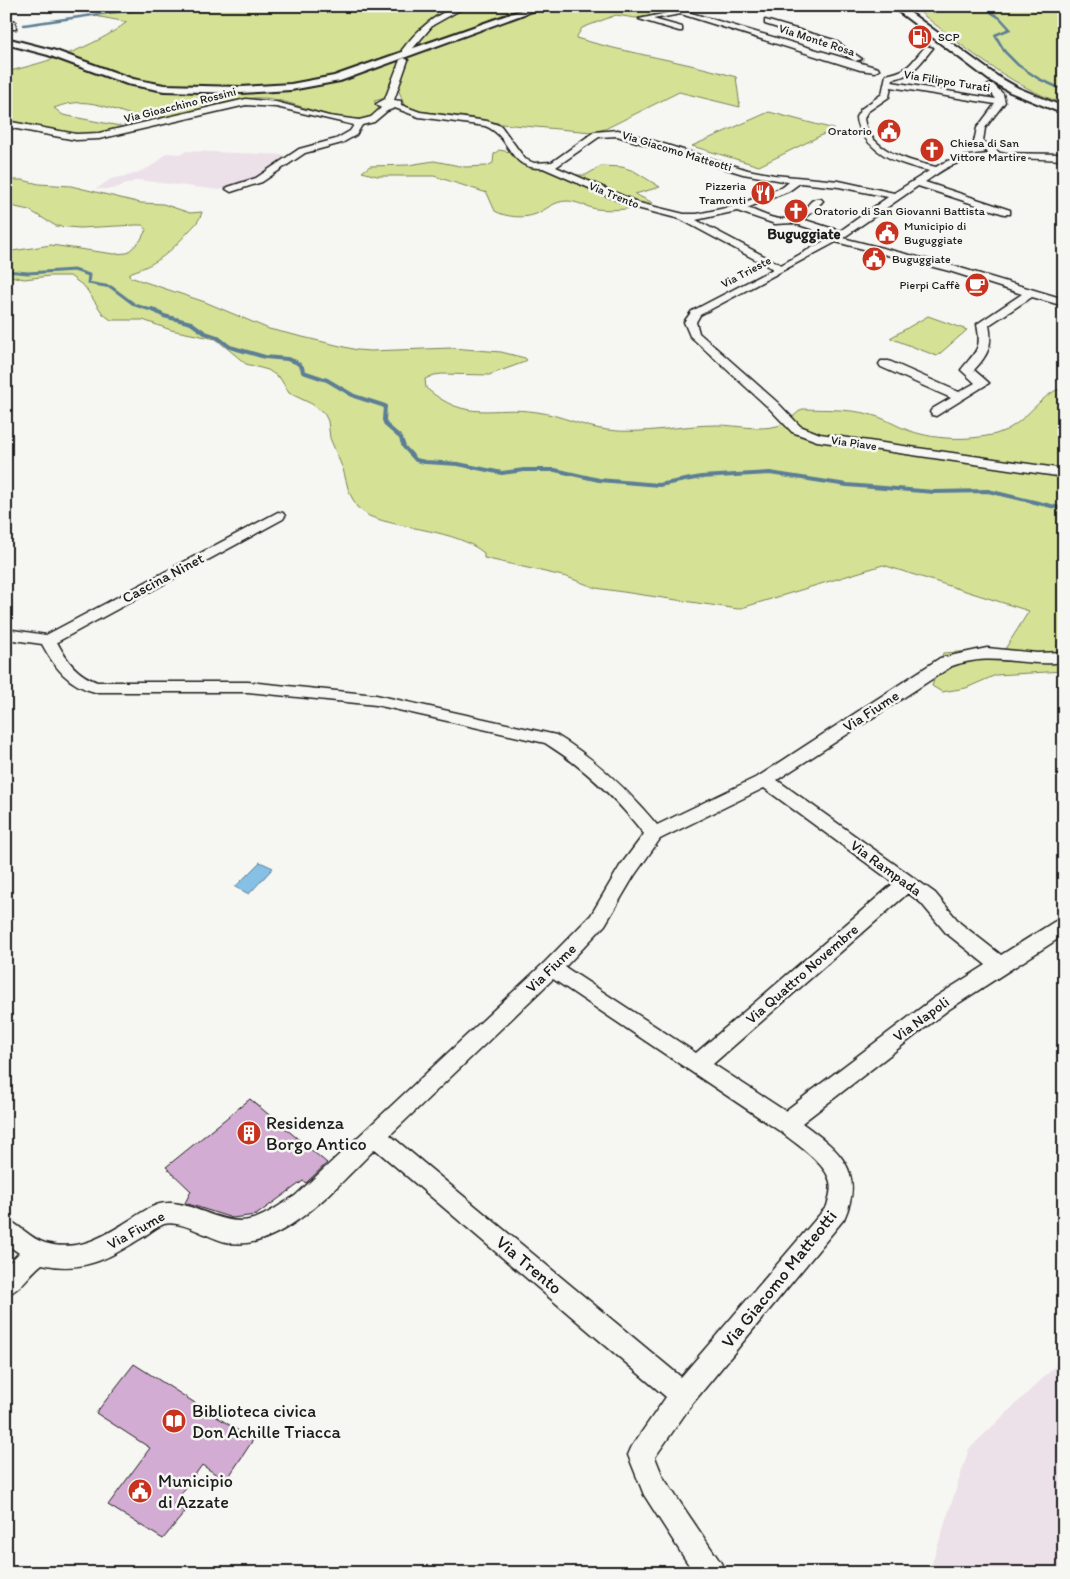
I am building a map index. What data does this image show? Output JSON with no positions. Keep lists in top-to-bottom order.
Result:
{
  "streets": {
    "street": [
      "Via Monte Rosa",
      "Via Filippo Turati",
      "Via Gioacchino Rossini",
      "Via Giacomo Matteotti",
      "Via Trento",
      "Via Trieste",
      "Via Piave",
      "Cascina Ninet",
      "Via Fiume",
      "Via Rampada",
      "Via Quattro Novembre",
      "Via Napoli"
    ]
  },
  "crossings": [
    ["Via Monte Rosa", "Via Filippo Turati"],
    ["Via Giacomo Matteotti", "Via Trento"],
    ["Via Giacomo Matteotti", "Via Trieste"],
    ["Via Giacomo Matteotti", "Via Fiume"],
    ["Via Giacomo Matteotti", "Via Quattro Novembre"],
    ["Via Giacomo Matteotti", "Via Napoli"],
    ["Via Trento", "Via Trieste"],
    ["Via Trento", "Via Fiume"],
    ["Via Trieste", "Via Piave"],
    ["Via Fiume", "Via Rampada"],
    ["Via Rampada", "Via Quattro Novembre"],
    ["Via Rampada", "Via Napoli"]
  ],
  "districts": ["Buguggiate"],
  "places": {
    "fuel station": ["SCP"],
    "public building": [
      "Oratorio",
      "Municipio di Buguggiate",
      "Buguggiate",
      "Municipio di Azzate"
    ],
    "church": ["Chiesa di San Vittore Martire", "Oratorio di San Giovanni Battista"],
    "restaurant": ["Pizzeria Tramonti"],
    "cafe": ["Pierpi Caffè"],
    "building": ["Residenza Borgo Antico"],
    "library": ["Biblioteca civica Don Achille Triacca"]
  }
}
